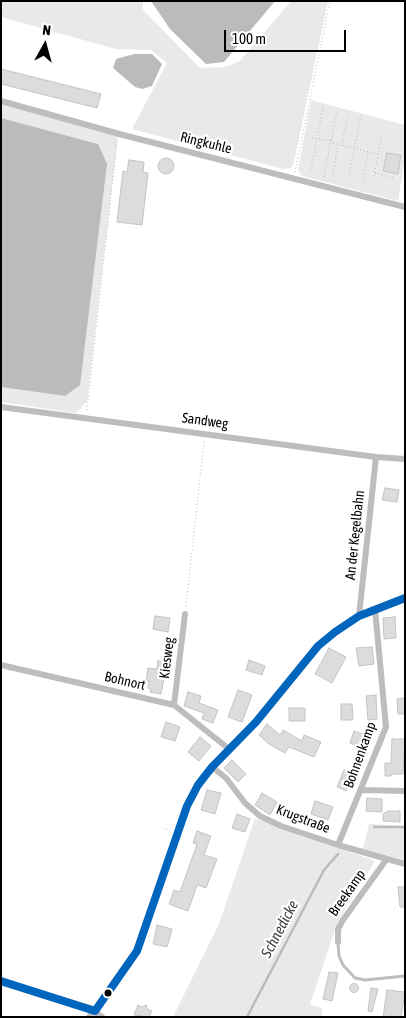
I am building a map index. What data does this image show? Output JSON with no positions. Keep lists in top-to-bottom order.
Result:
{
  "streets": {
    "street": [
      "Ringkuhle",
      "Sandweg",
      "An der Kegelbahn",
      "Kiesweg",
      "Bohnort",
      "Bohnenkamp",
      "Krugstraße",
      "Breekamp"
    ]
  },
  "crossings": [
    ["Sandweg", "An der Kegelbahn"],
    ["Kiesweg", "Bohnort"],
    ["Bohnenkamp", "Krugstraße"],
    ["Krugstraße", "Breekamp"]
  ],
  "water": ["Schnedicke"],
  "scale_bar": "100 m",
  "north": "top"
}
